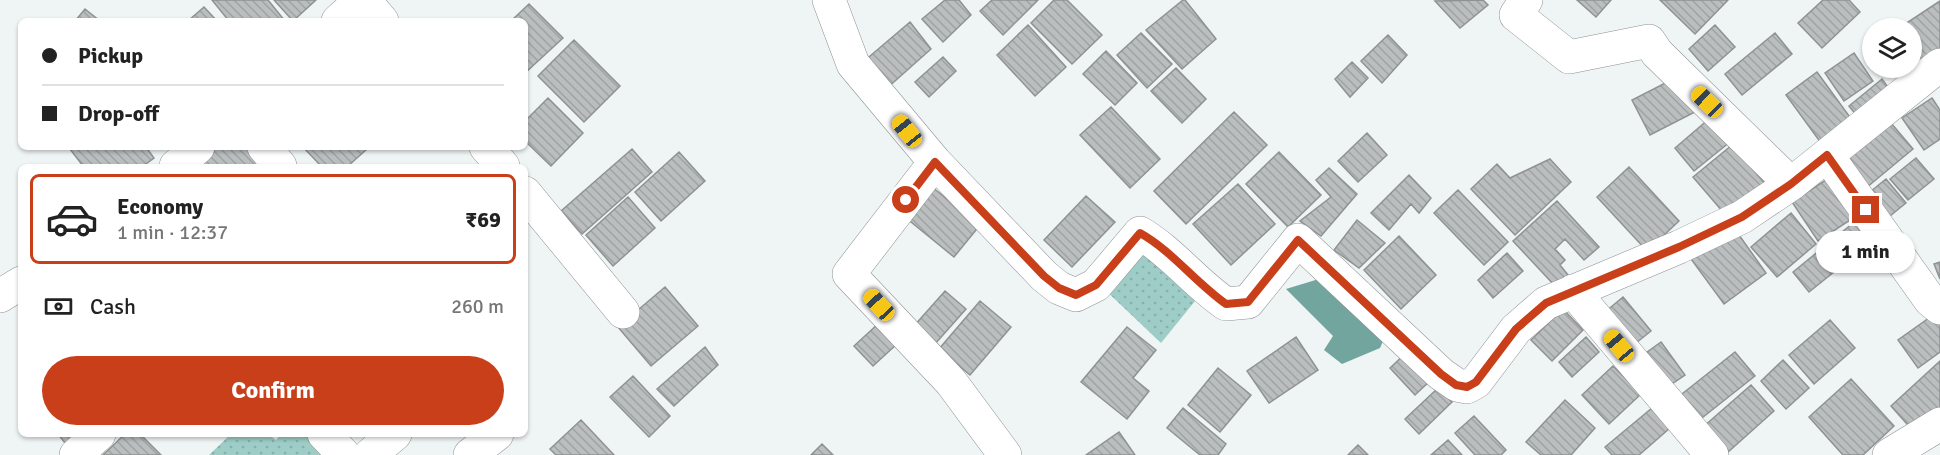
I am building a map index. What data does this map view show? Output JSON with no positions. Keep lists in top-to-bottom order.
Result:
{
  "page": {
    "banner": ["Pickup", "Drop-off"],
    "list": [
      {
        "name": "Economy",
        "note": "1 min · 12:37",
        "value": "₹69"
      }
    ],
    "bubble": "1 min",
    "pay": ["Cash", "260 m"],
    "buttons": "Confirm"
  }
}
